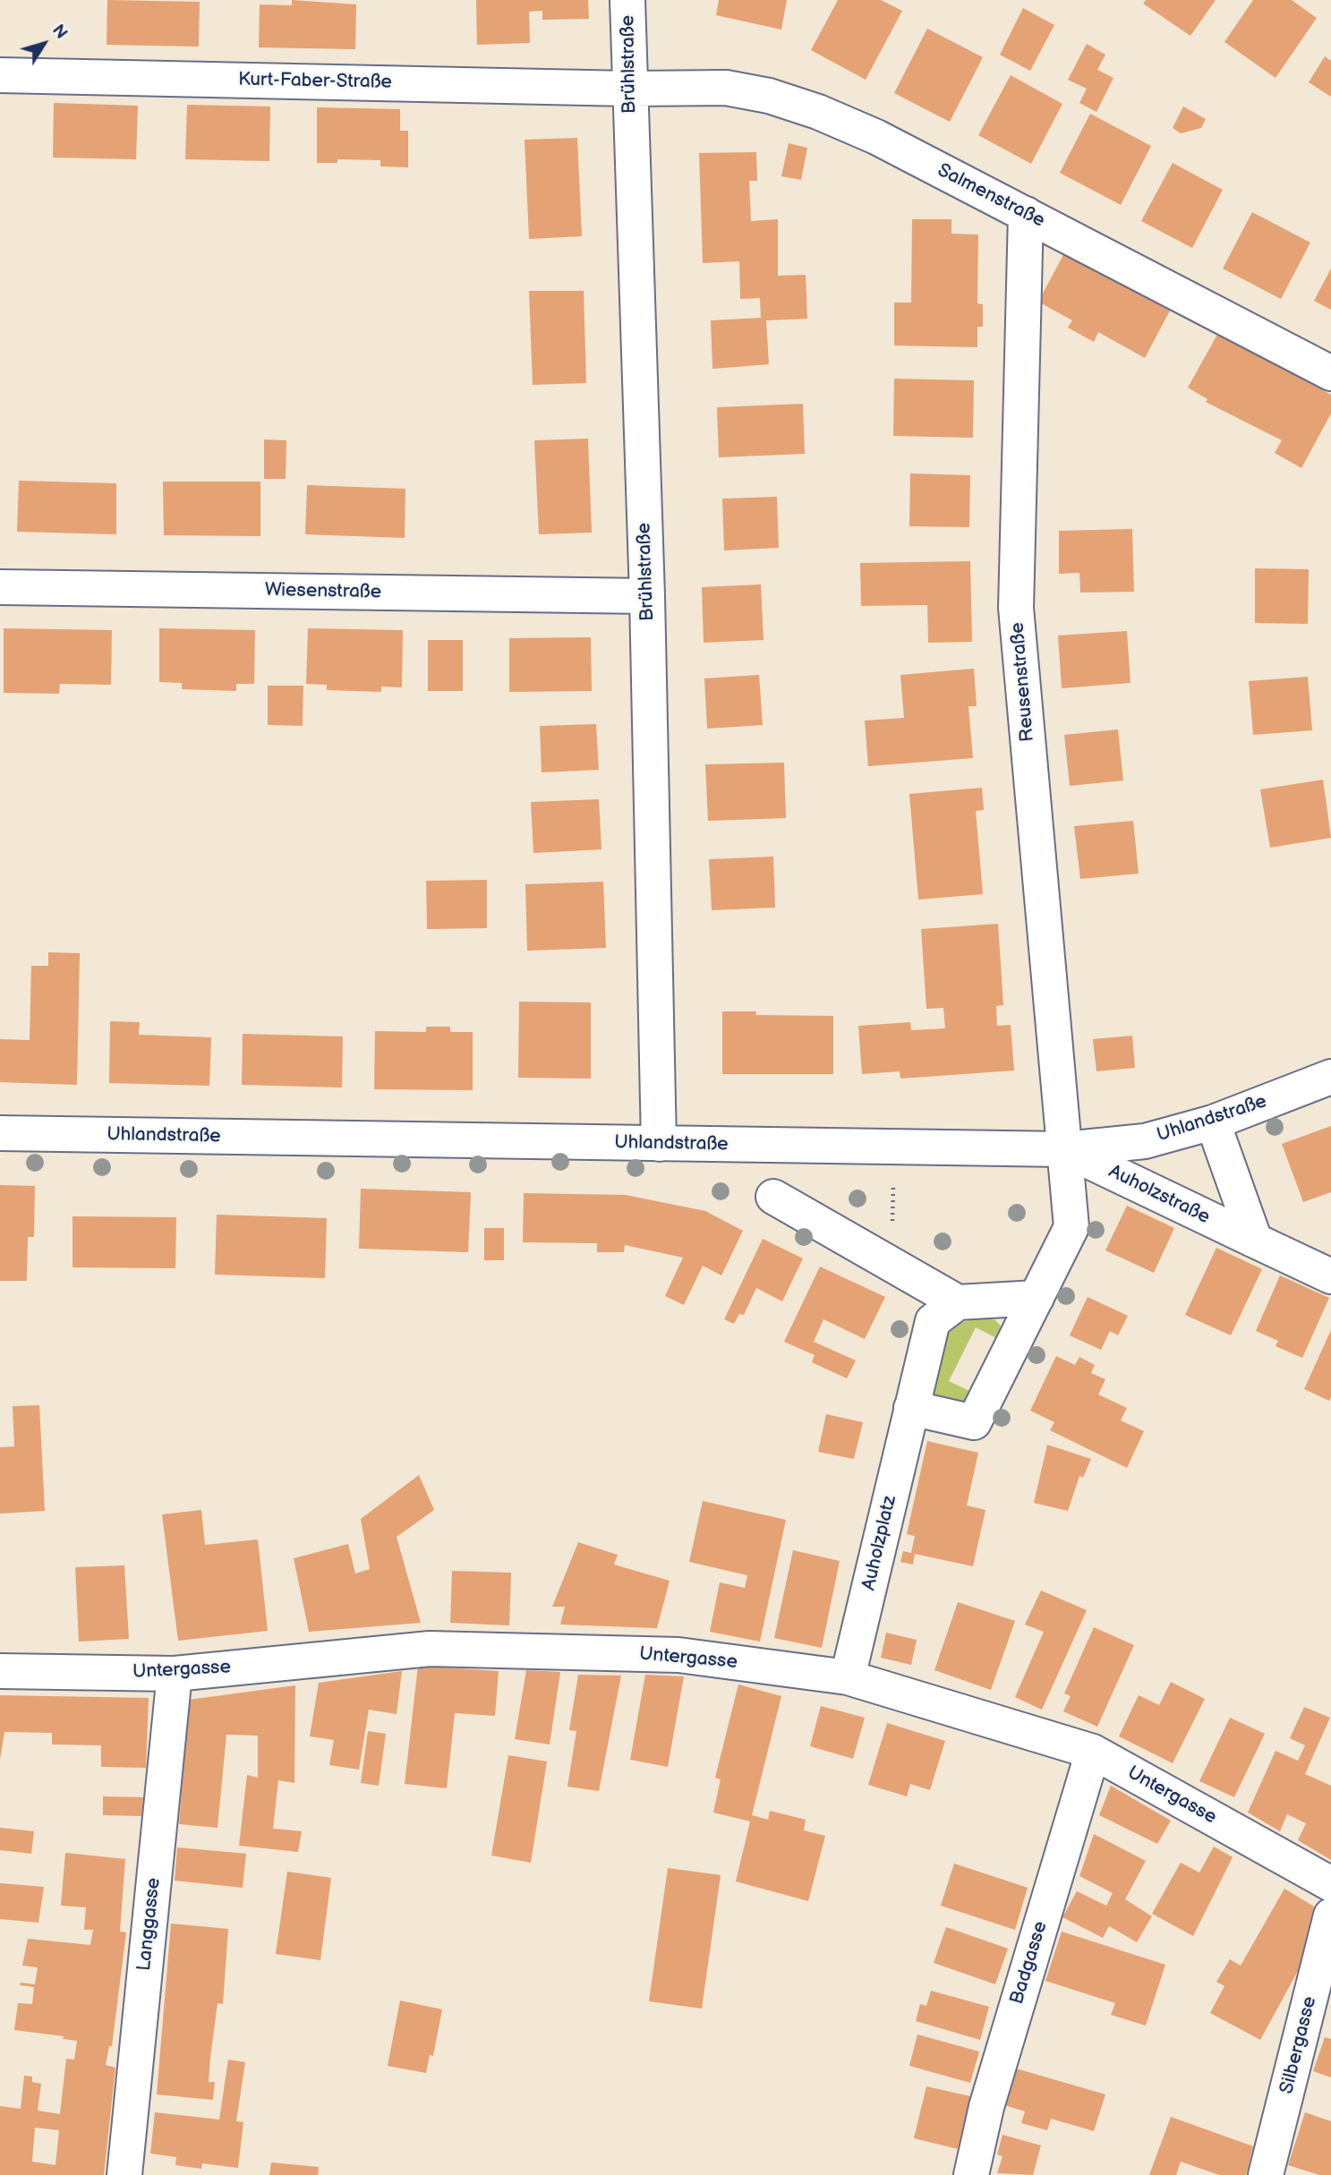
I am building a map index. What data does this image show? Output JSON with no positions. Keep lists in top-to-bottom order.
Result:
{
  "streets": {
    "street": [
      "Brühlstraße",
      "Kurt-Faber-Straße",
      "Salmenstraße",
      "Wiesenstraße",
      "Reusenstraße",
      "Uhlandstraße",
      "Auholzstraße",
      "Auholzplatz",
      "Untergasse",
      "Langgasse",
      "Badgasse",
      "Silbergasse"
    ]
  },
  "crossings": [
    ["Brühlstraße", "Kurt-Faber-Straße"],
    ["Brühlstraße", "Salmenstraße"],
    ["Brühlstraße", "Wiesenstraße"],
    ["Brühlstraße", "Uhlandstraße"],
    ["Kurt-Faber-Straße", "Salmenstraße"],
    ["Salmenstraße", "Reusenstraße"],
    ["Reusenstraße", "Uhlandstraße"],
    ["Reusenstraße", "Auholzstraße"],
    ["Uhlandstraße", "Auholzstraße"],
    ["Auholzplatz", "Untergasse"],
    ["Untergasse", "Langgasse"],
    ["Untergasse", "Badgasse"]
  ],
  "north": "top right"
}
